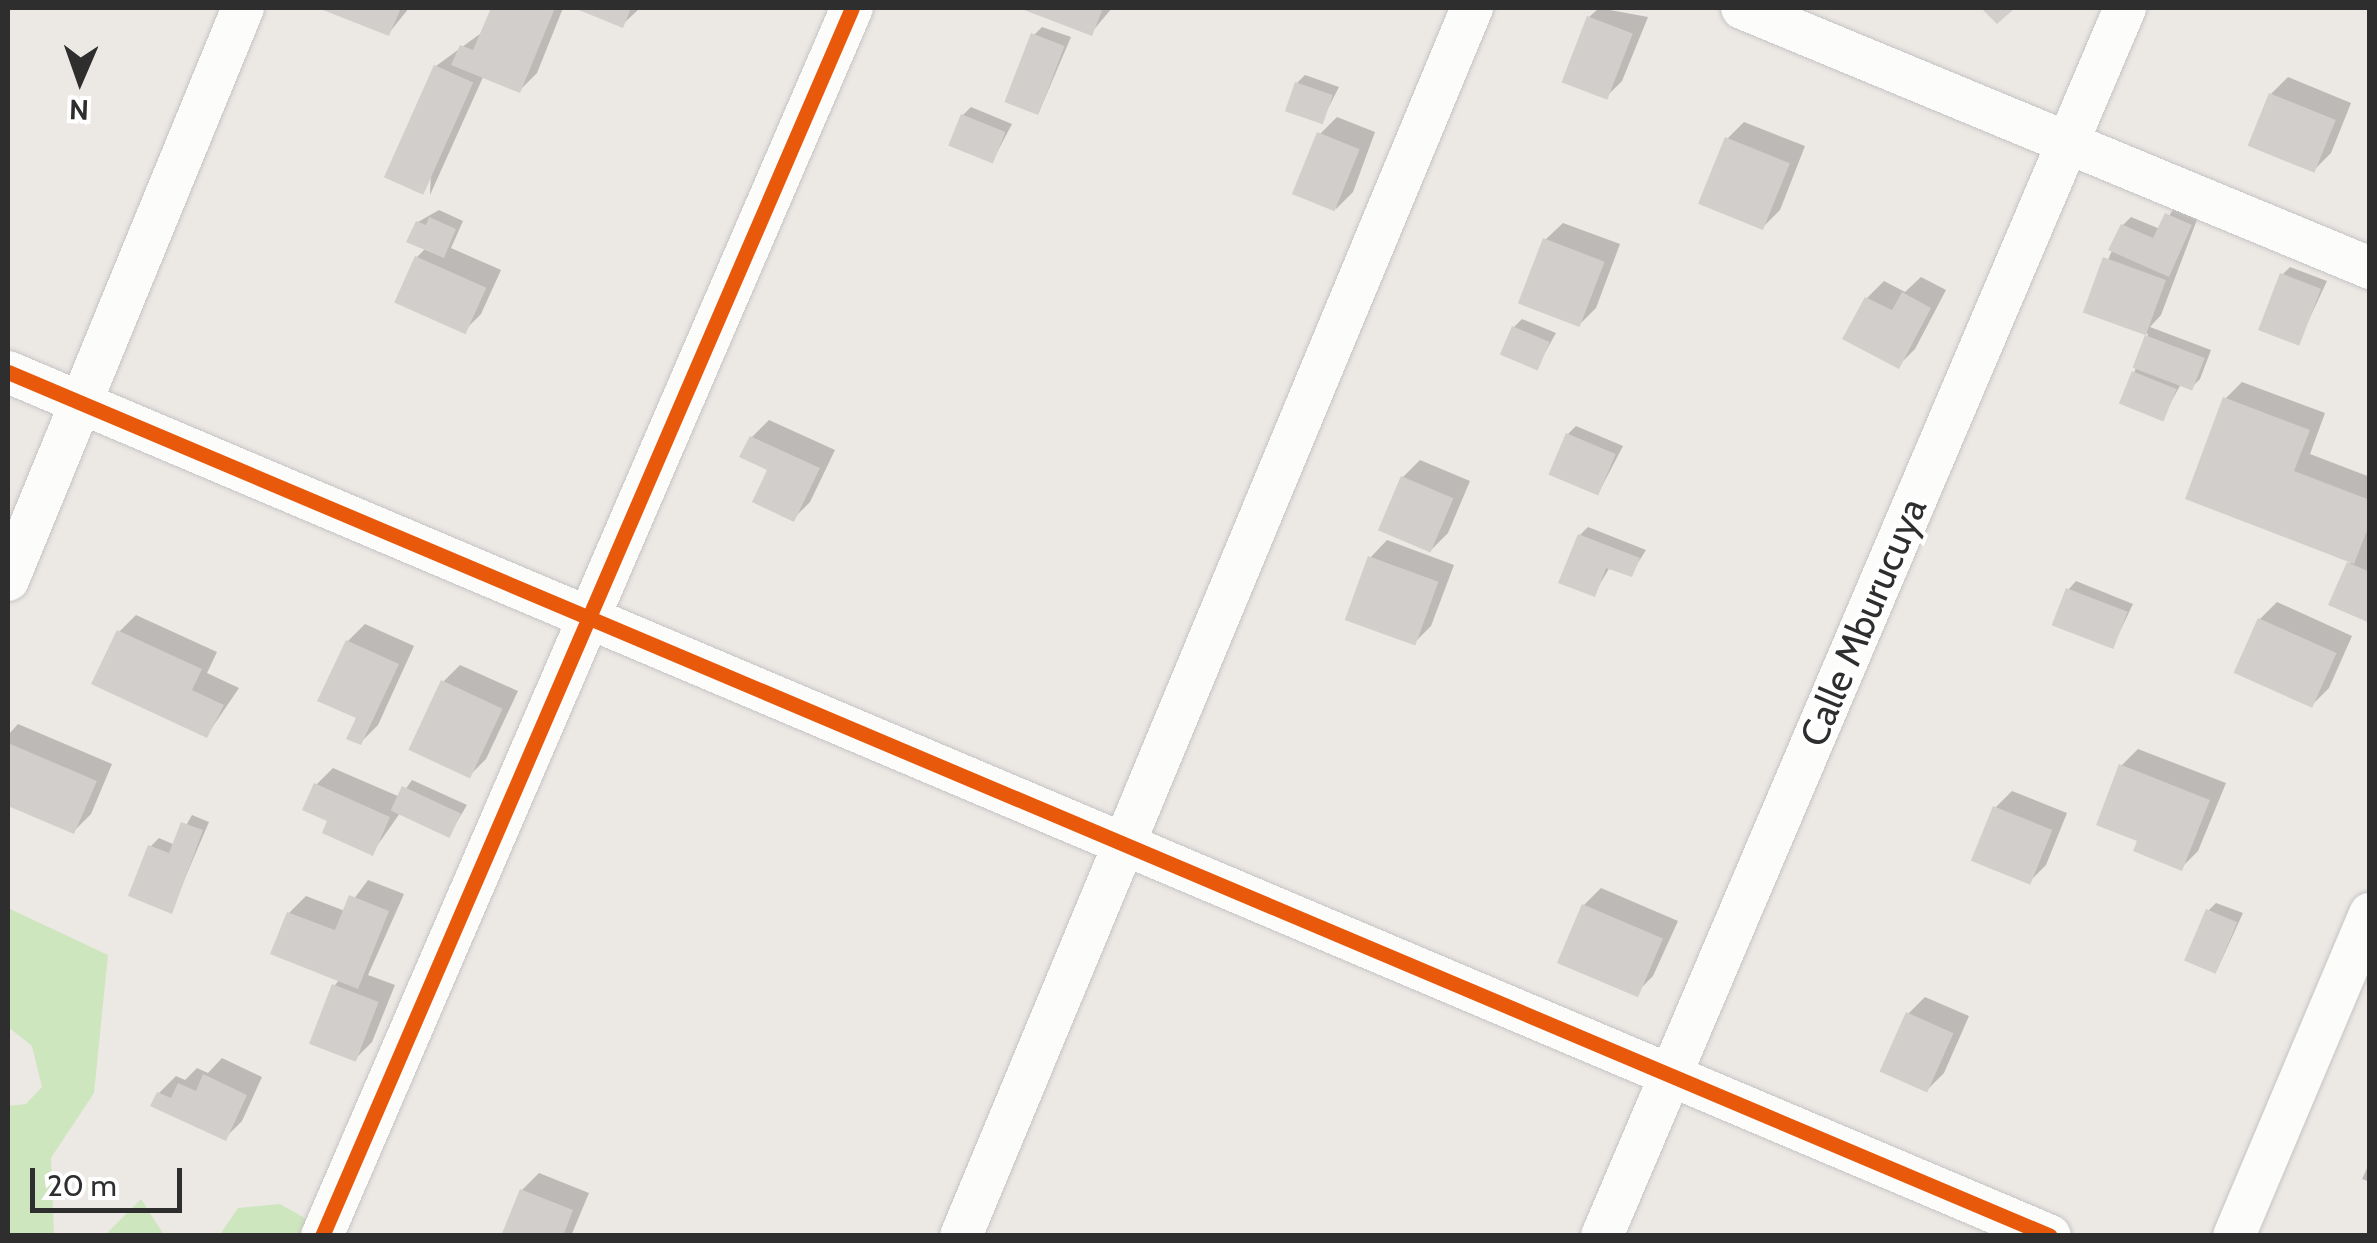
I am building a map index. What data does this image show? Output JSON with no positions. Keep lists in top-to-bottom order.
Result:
{
  "streets": {
    "street": ["Calle Mburucuya"]
  },
  "scale_bar": "20 m",
  "north": "bottom"
}
